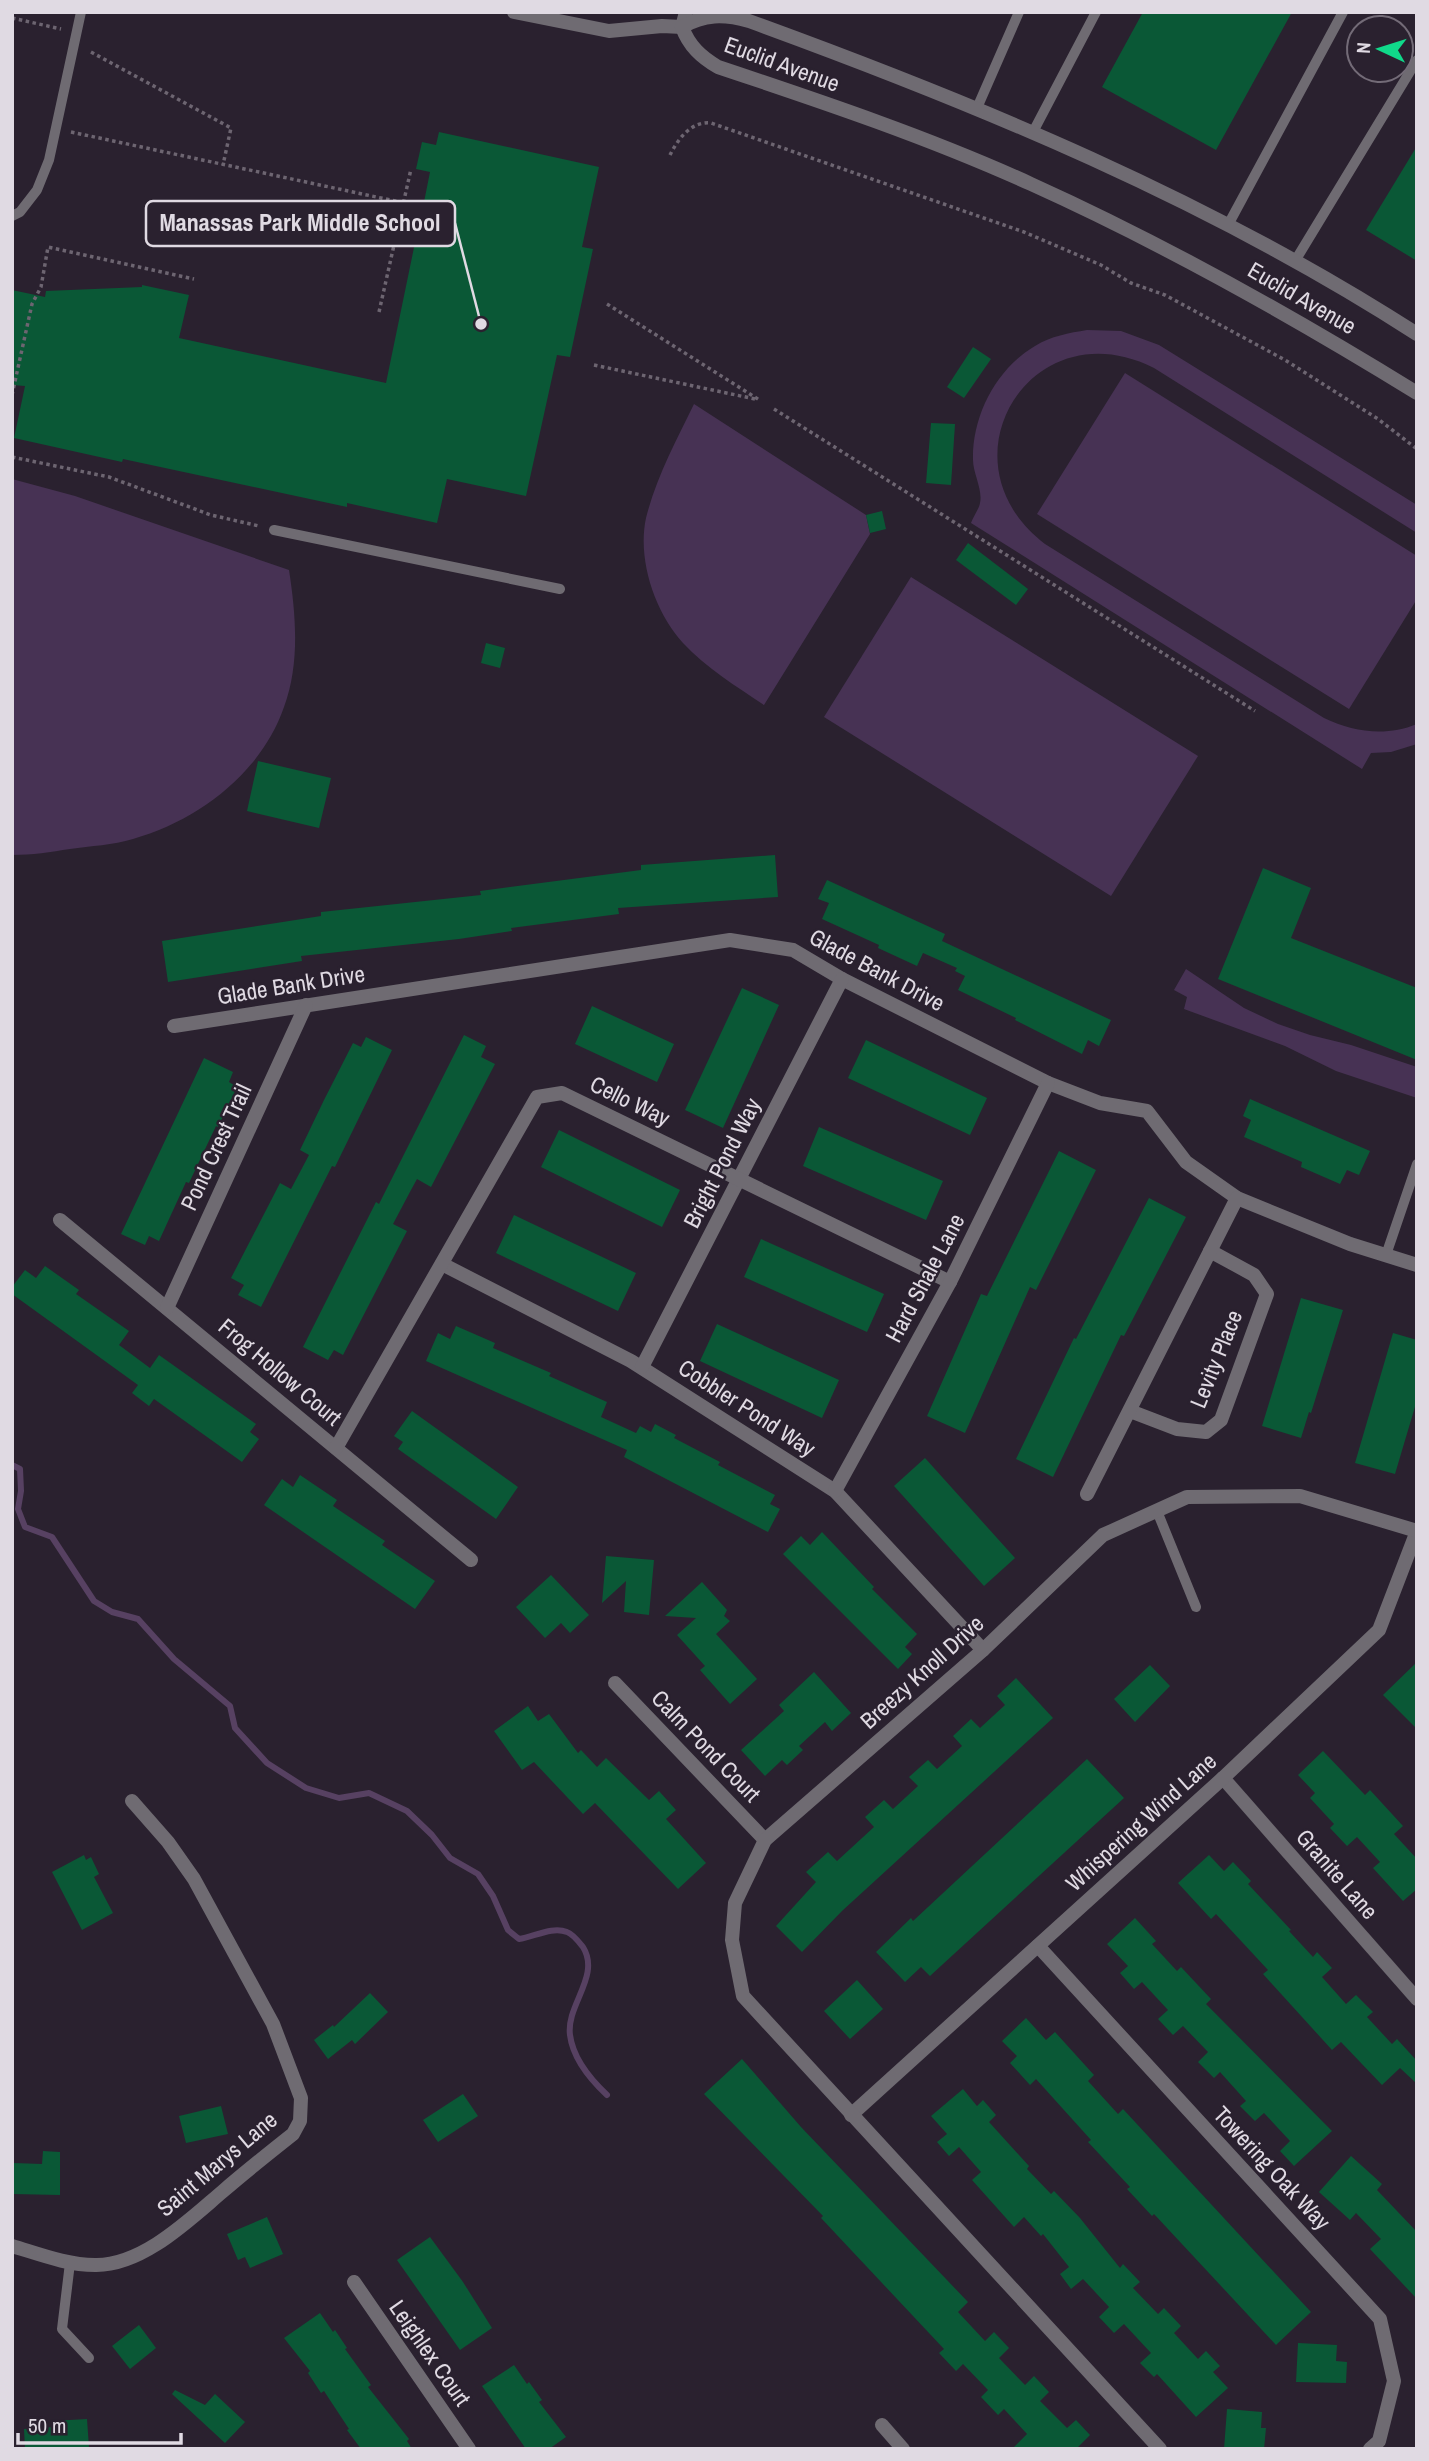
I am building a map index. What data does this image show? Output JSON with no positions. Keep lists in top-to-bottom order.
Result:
{
  "streets": {
    "street": [
      "Euclid Avenue",
      "Glade Bank Drive",
      "Cello Way",
      "Pond Crest Trail",
      "Bright Pond Way",
      "Hard Shale Lane",
      "Levity Place",
      "Frog Hollow Court",
      "Cobbler Pond Way",
      "Breezy Knoll Drive",
      "Calm Pond Court",
      "Whispering Wind Lane",
      "Granite Lane",
      "Saint Marys Lane",
      "Towering Oak Way",
      "Leighlex Court"
    ]
  },
  "crossings": [
    ["Glade Bank Drive", "Pond Crest Trail"],
    ["Glade Bank Drive", "Bright Pond Way"],
    ["Glade Bank Drive", "Hard Shale Lane"],
    ["Cello Way", "Bright Pond Way"],
    ["Cello Way", "Hard Shale Lane"],
    ["Cello Way", "Frog Hollow Court"],
    ["Cello Way", "Cobbler Pond Way"],
    ["Pond Crest Trail", "Frog Hollow Court"],
    ["Bright Pond Way", "Cobbler Pond Way"],
    ["Hard Shale Lane", "Cobbler Pond Way"],
    ["Cobbler Pond Way", "Breezy Knoll Drive"],
    ["Breezy Knoll Drive", "Calm Pond Court"],
    ["Breezy Knoll Drive", "Whispering Wind Lane"],
    ["Whispering Wind Lane", "Granite Lane"],
    ["Whispering Wind Lane", "Towering Oak Way"]
  ],
  "places": ["Manassas Park Middle School"],
  "scale_bar": "50 m",
  "north": "left"
}
